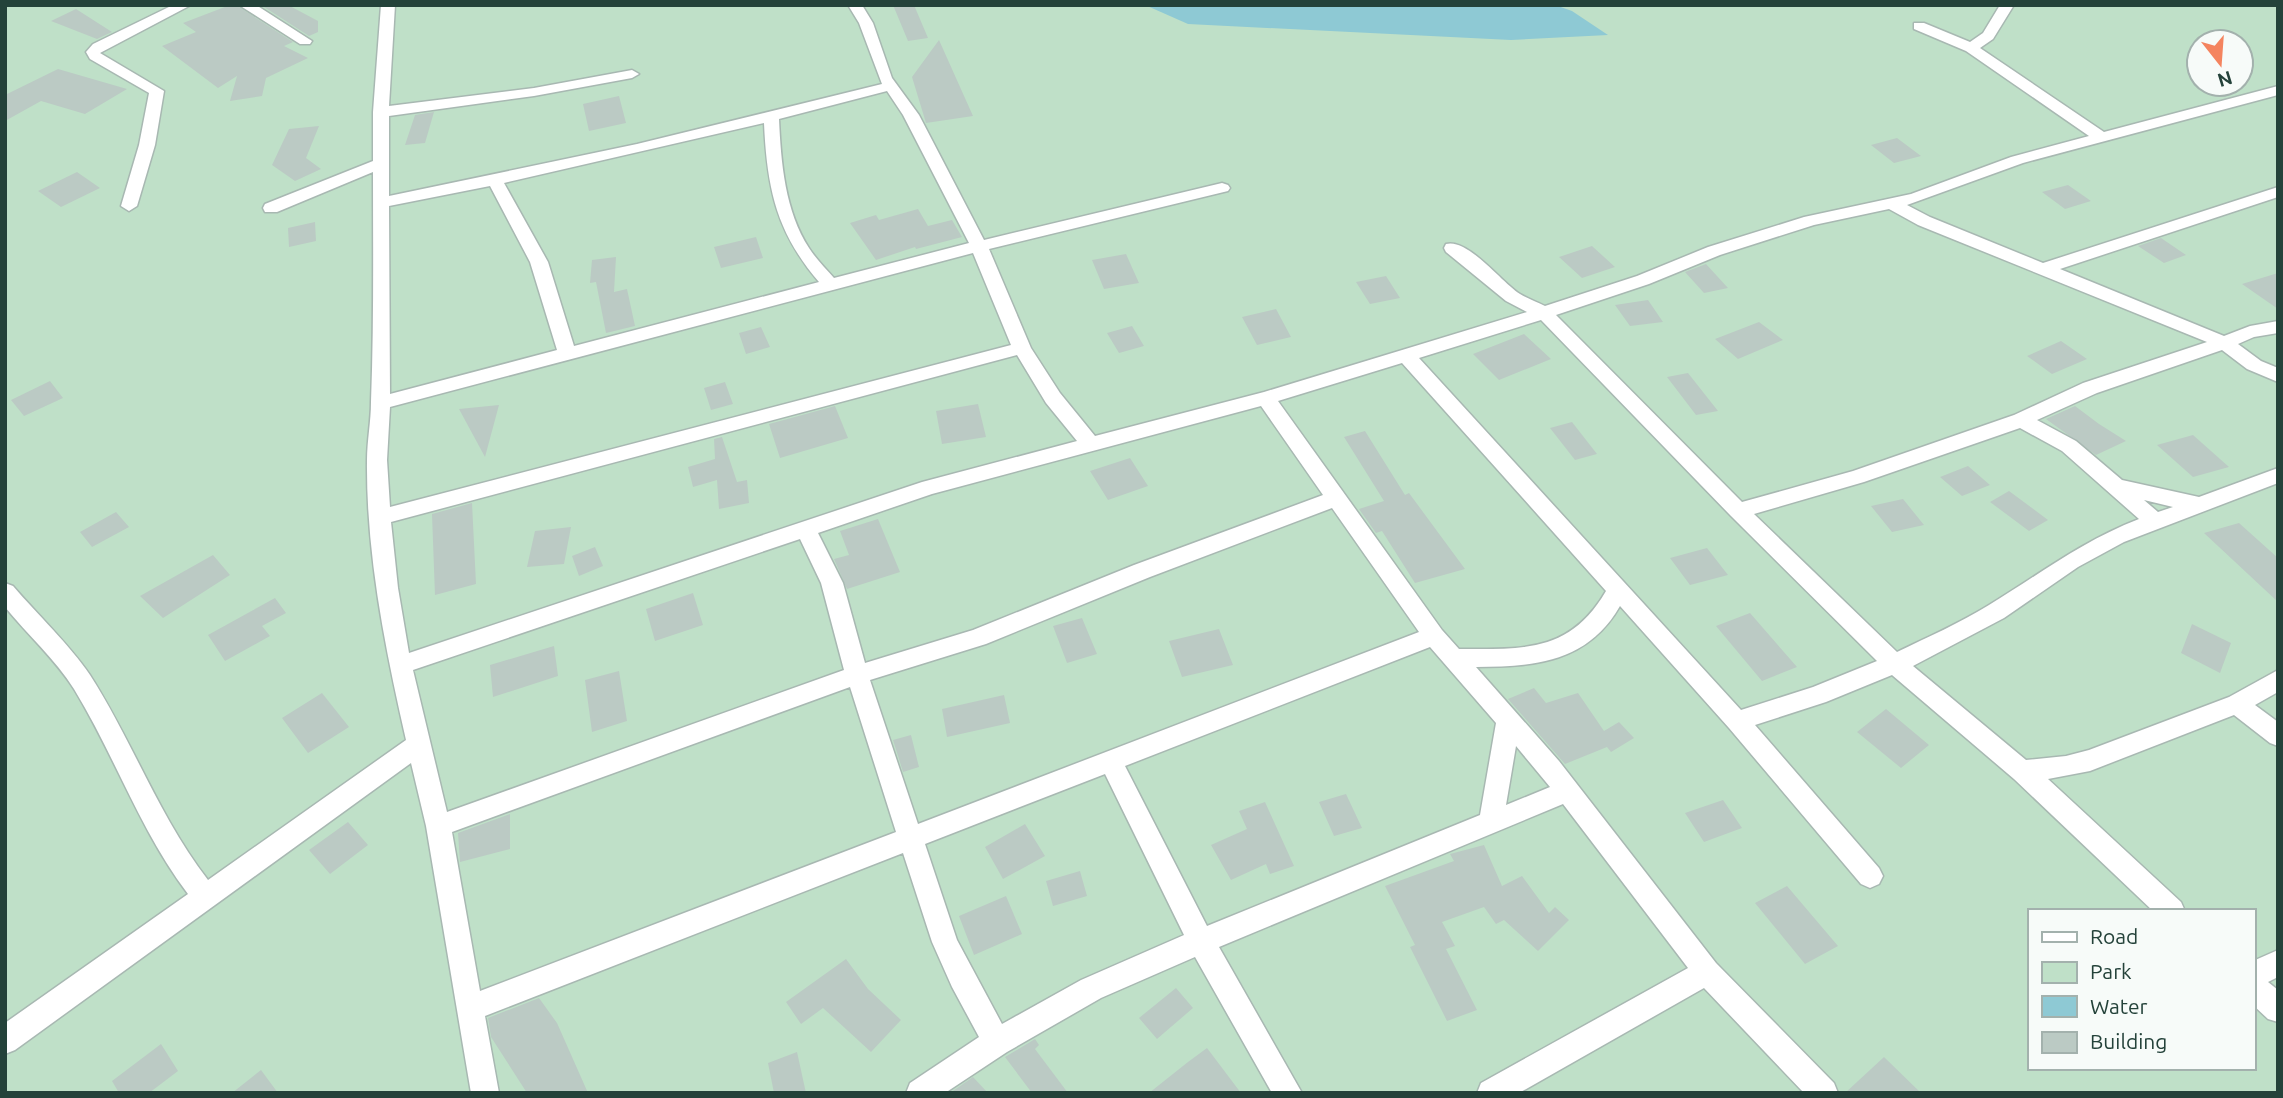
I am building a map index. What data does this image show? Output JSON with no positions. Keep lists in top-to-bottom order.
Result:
{
  "legend": [
    "Road",
    "Park",
    "Water",
    "Building"
  ],
  "north": "bottom"
}
